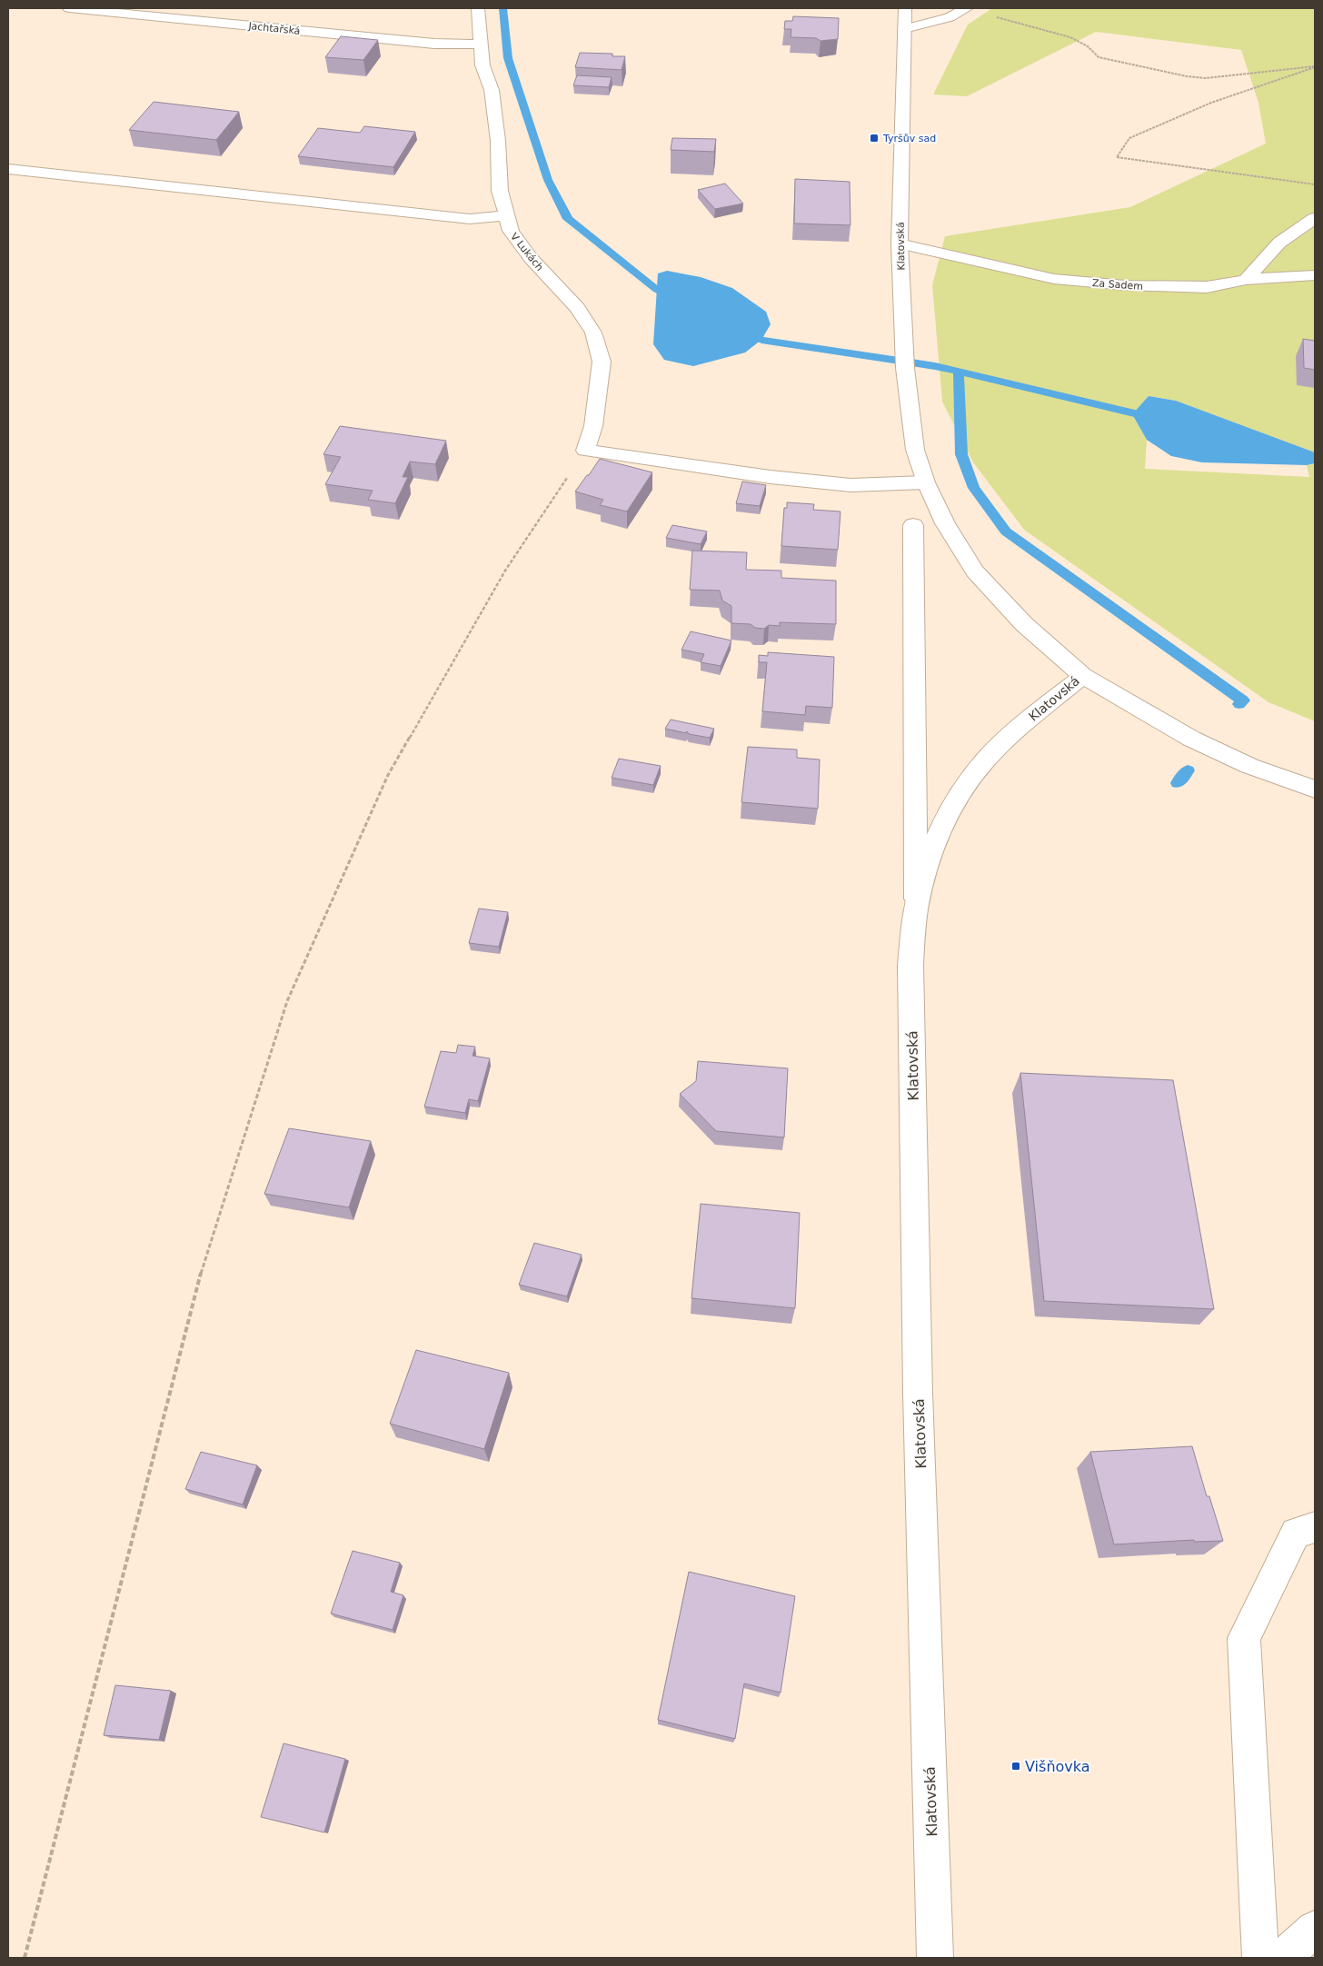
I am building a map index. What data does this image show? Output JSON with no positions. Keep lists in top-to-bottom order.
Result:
{
  "streets": {
    "street": [
      "Jachtařská",
      "Klatovská",
      "V Lukách",
      "Za Sadem"
    ]
  },
  "crossings": [
    ["Jachtařská", "V Lukách"],
    ["Klatovská", "Za Sadem"]
  ],
  "places": {
    "transit": ["Tyršův sad", "Višňovka"]
  }
}
